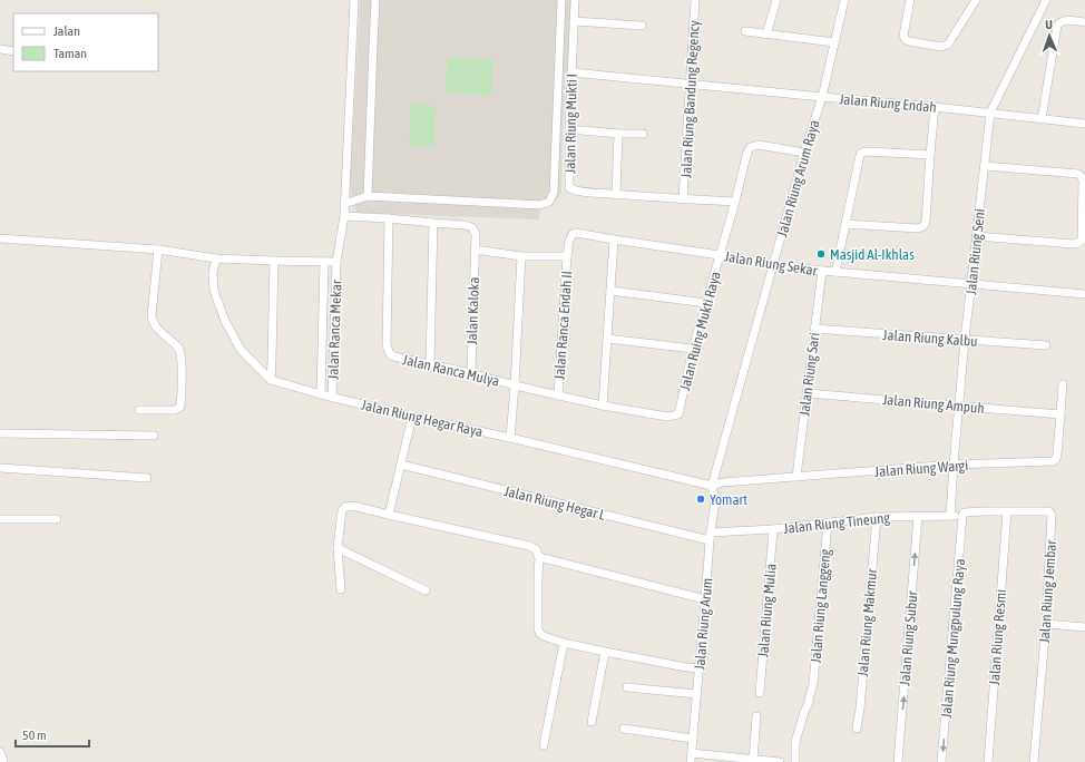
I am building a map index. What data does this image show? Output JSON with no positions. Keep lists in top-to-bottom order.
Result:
{
  "streets": {
    "street": [
      "Jalan Riung Bandung Regency",
      "Jalan Riung Endah",
      "Jalan Riung Mukti I",
      "Jalan Riung Arum Raya",
      "Jalan Riung Seni",
      "Jalan Riung Sekar",
      "Jalan Kaloka",
      "Jalan Ranca Endah II",
      "Jalan Ranca Mekar",
      "Jalan Ruing Mukti Raya",
      "Jalan Riung Kalbu",
      "Jalan Ranca Mulya",
      "Jalan Riung Sari",
      "Jalan Riung Ampuh",
      "Jalan Riung Hegar Raya",
      "Jalan Riung Wargi",
      "Jalan Riung Hegar L",
      "Jalan Riung Tineung",
      "Jalan Riung Jembar",
      "Jalan Riung Langgeng",
      "Jalan Riung Mulia",
      "Jalan Riung Makmur",
      "Jalan Riung Arum",
      "Jalan Riung Resmi",
      "Jalan Riung Subur",
      "Jalan Riung Mungpulung Raya"
    ]
  },
  "crossings": [
    ["Jalan Riung Bandung Regency", "Jalan Riung Endah"],
    ["Jalan Riung Bandung Regency", "Jalan Riung Mukti I"],
    ["Jalan Riung Endah", "Jalan Riung Mukti I"],
    ["Jalan Riung Endah", "Jalan Riung Arum Raya"],
    ["Jalan Riung Endah", "Jalan Riung Seni"],
    ["Jalan Riung Mukti I", "Jalan Ruing Mukti Raya"],
    ["Jalan Riung Arum Raya", "Jalan Riung Sekar"],
    ["Jalan Riung Arum Raya", "Jalan Ruing Mukti Raya"],
    ["Jalan Riung Arum Raya", "Jalan Riung Hegar Raya"],
    ["Jalan Riung Arum Raya", "Jalan Riung Wargi"],
    ["Jalan Riung Arum Raya", "Jalan Riung Arum"],
    ["Jalan Riung Seni", "Jalan Riung Sekar"],
    ["Jalan Riung Seni", "Jalan Riung Kalbu"],
    ["Jalan Riung Seni", "Jalan Riung Ampuh"],
    ["Jalan Riung Seni", "Jalan Riung Wargi"],
    ["Jalan Riung Seni", "Jalan Riung Tineung"],
    ["Jalan Riung Sekar", "Jalan Ranca Endah II"],
    ["Jalan Riung Sekar", "Jalan Ruing Mukti Raya"],
    ["Jalan Riung Sekar", "Jalan Riung Sari"],
    ["Jalan Kaloka", "Jalan Ranca Mulya"],
    ["Jalan Ranca Endah II", "Jalan Ranca Mulya"],
    ["Jalan Ranca Mekar", "Jalan Riung Hegar Raya"],
    ["Jalan Ruing Mukti Raya", "Jalan Ranca Mulya"],
    ["Jalan Riung Kalbu", "Jalan Riung Sari"],
    ["Jalan Riung Sari", "Jalan Riung Ampuh"],
    ["Jalan Riung Sari", "Jalan Riung Wargi"],
    ["Jalan Riung Ampuh", "Jalan Riung Wargi"],
    ["Jalan Riung Hegar Raya", "Jalan Riung Wargi"],
    ["Jalan Riung Hegar Raya", "Jalan Riung Arum"],
    ["Jalan Riung Wargi", "Jalan Riung Arum"],
    ["Jalan Riung Hegar L", "Jalan Riung Tineung"],
    ["Jalan Riung Hegar L", "Jalan Riung Arum"],
    ["Jalan Riung Tineung", "Jalan Riung Jembar"],
    ["Jalan Riung Tineung", "Jalan Riung Langgeng"],
    ["Jalan Riung Tineung", "Jalan Riung Mulia"],
    ["Jalan Riung Tineung", "Jalan Riung Makmur"],
    ["Jalan Riung Tineung", "Jalan Riung Arum"],
    ["Jalan Riung Tineung", "Jalan Riung Subur"],
    ["Jalan Riung Tineung", "Jalan Riung Mungpulung Raya"],
    ["Jalan Riung Jembar", "Jalan Riung Resmi"],
    ["Jalan Riung Jembar", "Jalan Riung Mungpulung Raya"]
  ],
  "one_way": ["Jalan Riung Subur", "Jalan Riung Mungpulung Raya"],
  "places": ["Masjid Al-Ikhlas", "Yomart"],
  "legend": ["Jalan", "Taman"],
  "scale_bar": "50 m",
  "north": "top"
}
